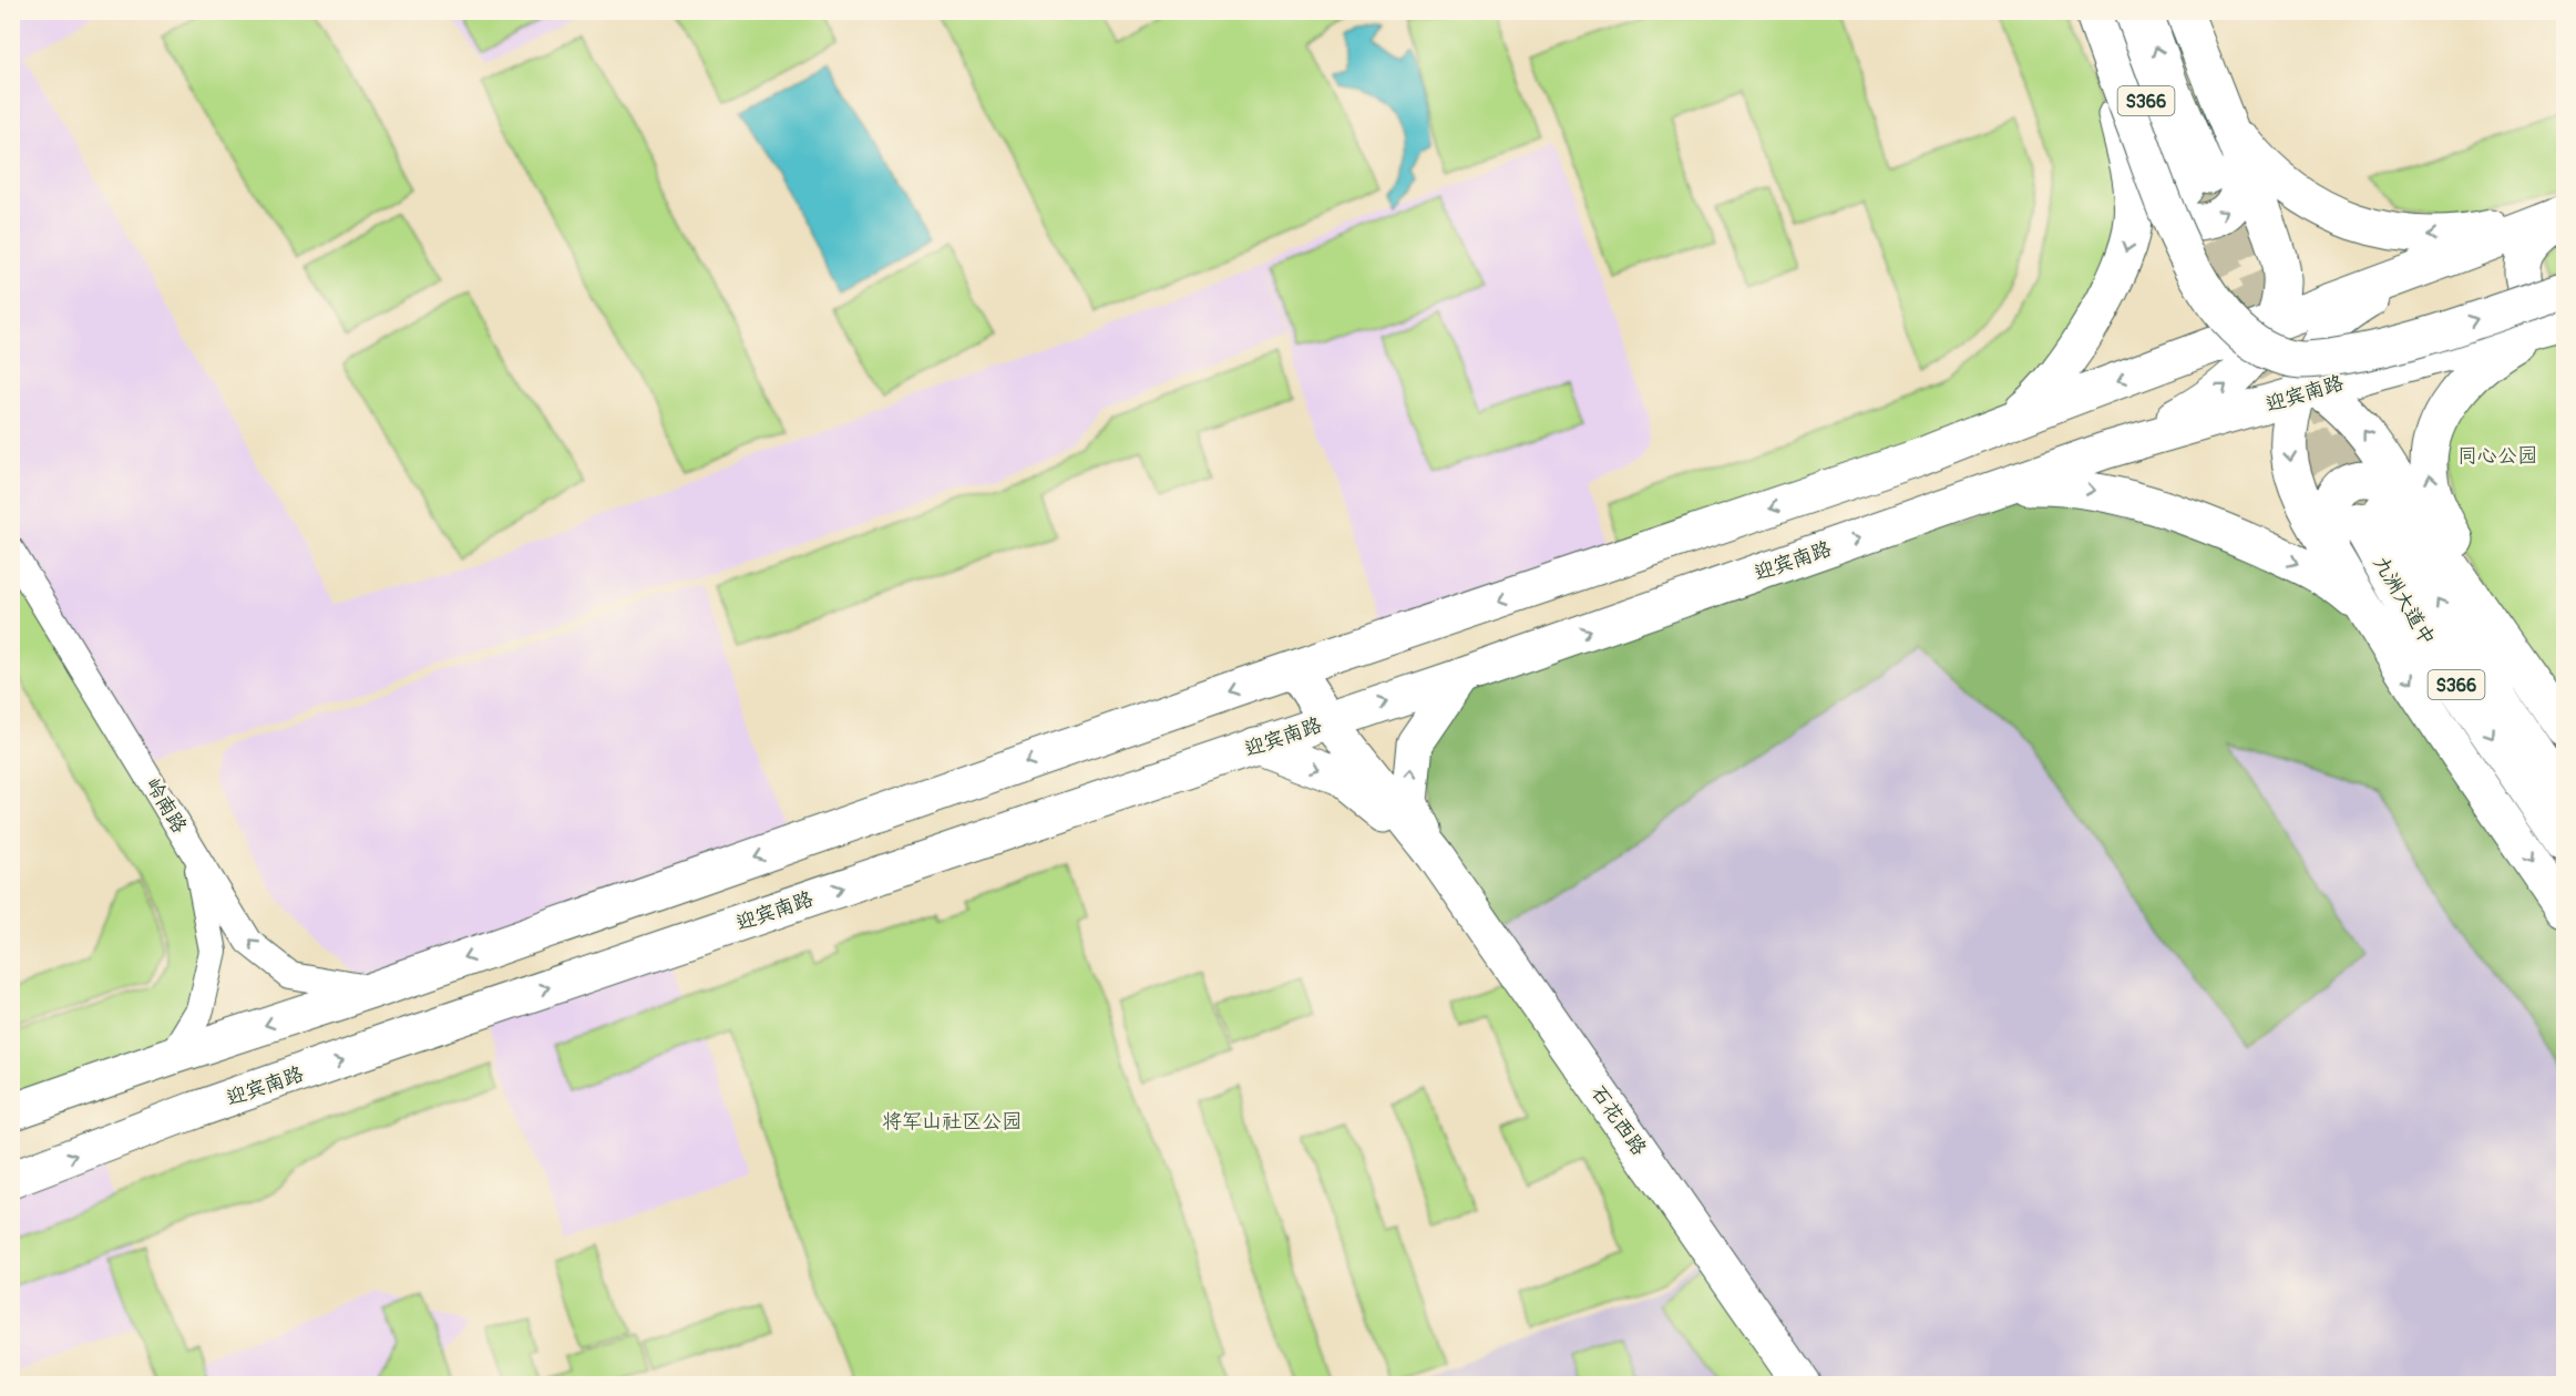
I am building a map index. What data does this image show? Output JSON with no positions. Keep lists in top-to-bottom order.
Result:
{
  "streets": {
    "main road": [
      "S366",
      "迎宾南路",
      "九洲大道中",
      "石花西路"
    ],
    "street": ["岭南路"]
  },
  "one_way": ["岭南路"],
  "parks": ["同心公园", "将军山社区公园"]
}
